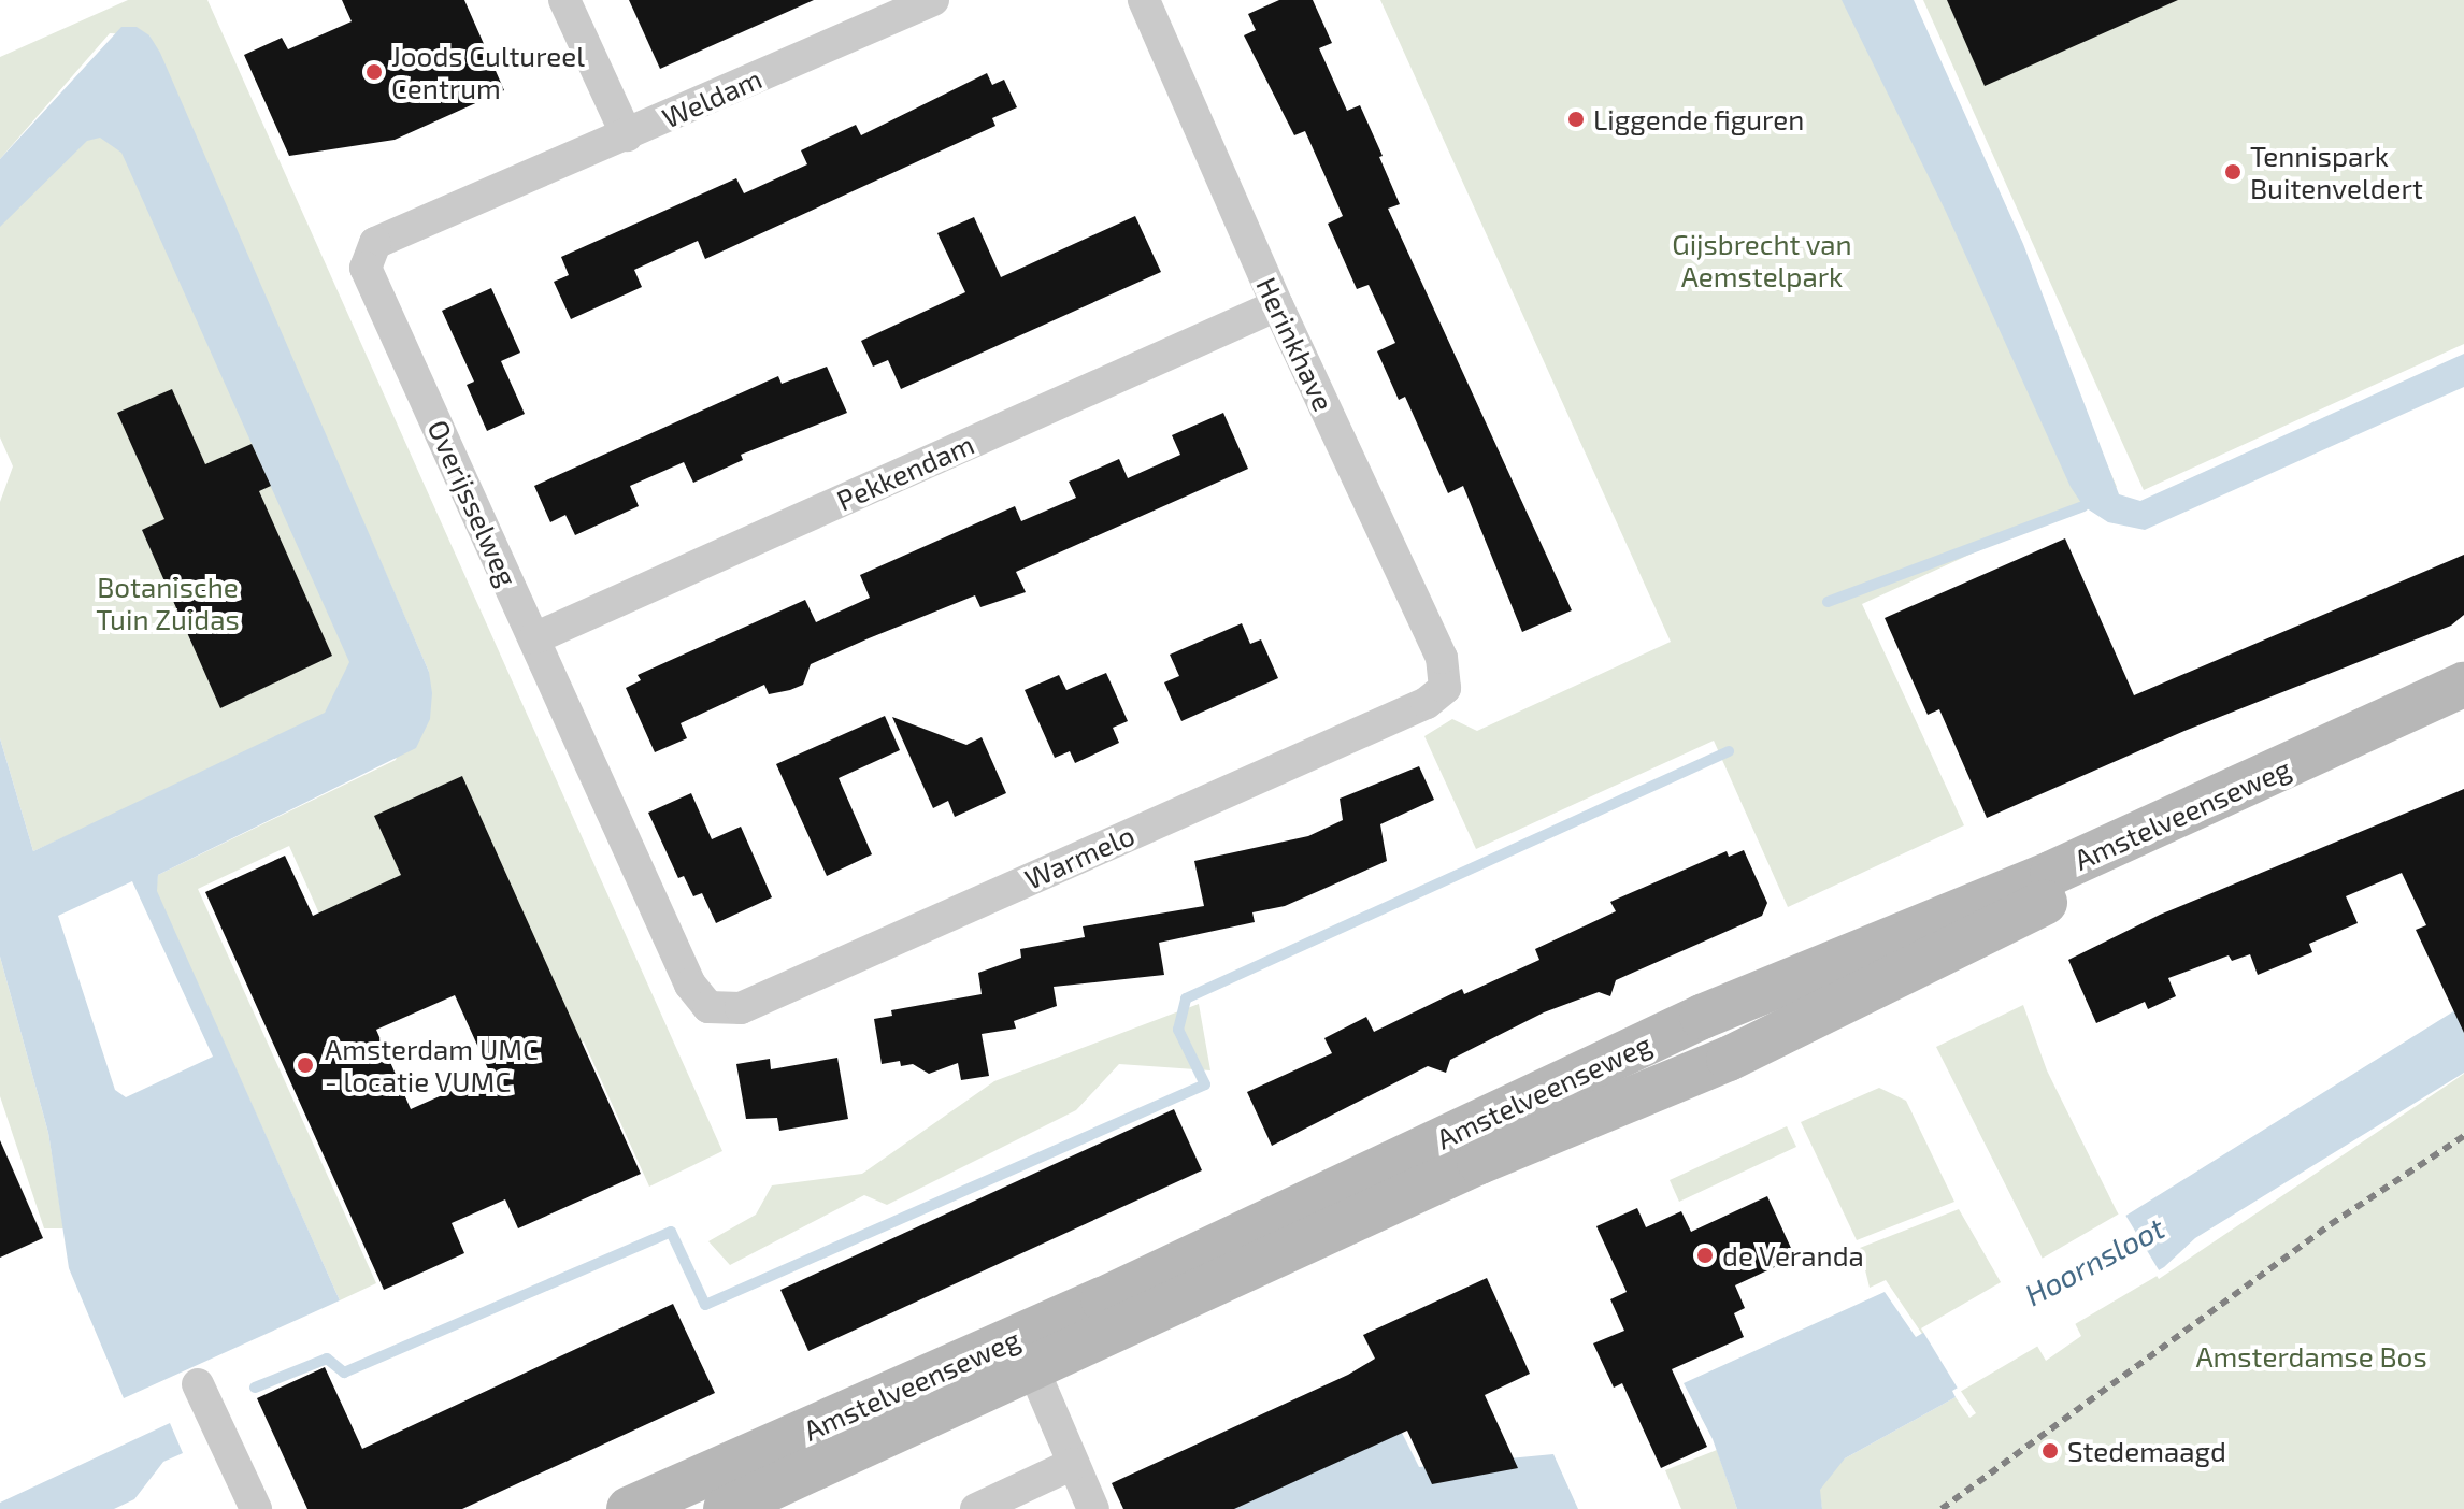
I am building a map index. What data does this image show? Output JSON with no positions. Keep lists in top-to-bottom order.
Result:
{
  "streets": {
    "main road": ["Amstelveenseweg"],
    "street": [
      "Weldam",
      "Herinkhave",
      "Pekkendam",
      "Overijsselweg",
      "Warmelo"
    ]
  },
  "crossings": [
    ["Weldam", "Overijsselweg"],
    ["Herinkhave", "Pekkendam"],
    ["Herinkhave", "Warmelo"],
    ["Pekkendam", "Overijsselweg"],
    ["Overijsselweg", "Warmelo"]
  ],
  "water": ["Hoornsloot"],
  "parks": ["Gijsbrecht van Aemstelpark", "Botanische Tuin Zuidas", "Amsterdamse Bos"],
  "places": [
    "Joods Cultureel Centrum",
    "Liggende figuren",
    "Tennispark Buitenveldert",
    "Amsterdam UMC - locatie VUMC",
    "de Veranda",
    "Stedemaagd"
  ]
}
